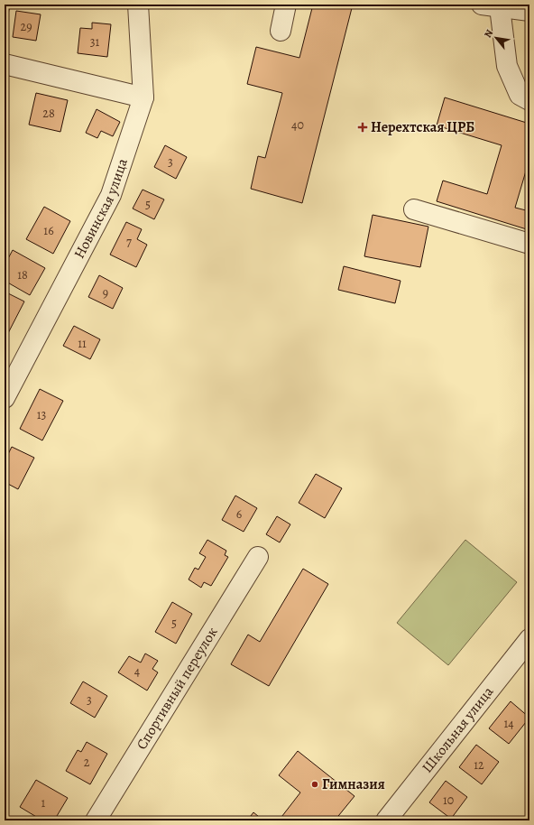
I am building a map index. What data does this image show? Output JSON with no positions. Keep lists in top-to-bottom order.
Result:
{
  "streets": {
    "street": ["Новинская улица", "Спортивный переулок", "Школьная улица"]
  },
  "places": {
    "health": ["Нерехтская ЦРБ"],
    "other": ["Гимназия"]
  },
  "house_numbers": [
    "29",
    "31",
    "28",
    "40",
    "3",
    "5",
    "16",
    "7",
    "18",
    "9",
    "11",
    "13",
    "6",
    "5",
    "4",
    "3",
    "14",
    "2",
    "12",
    "10",
    "1"
  ],
  "north": "top left"
}
